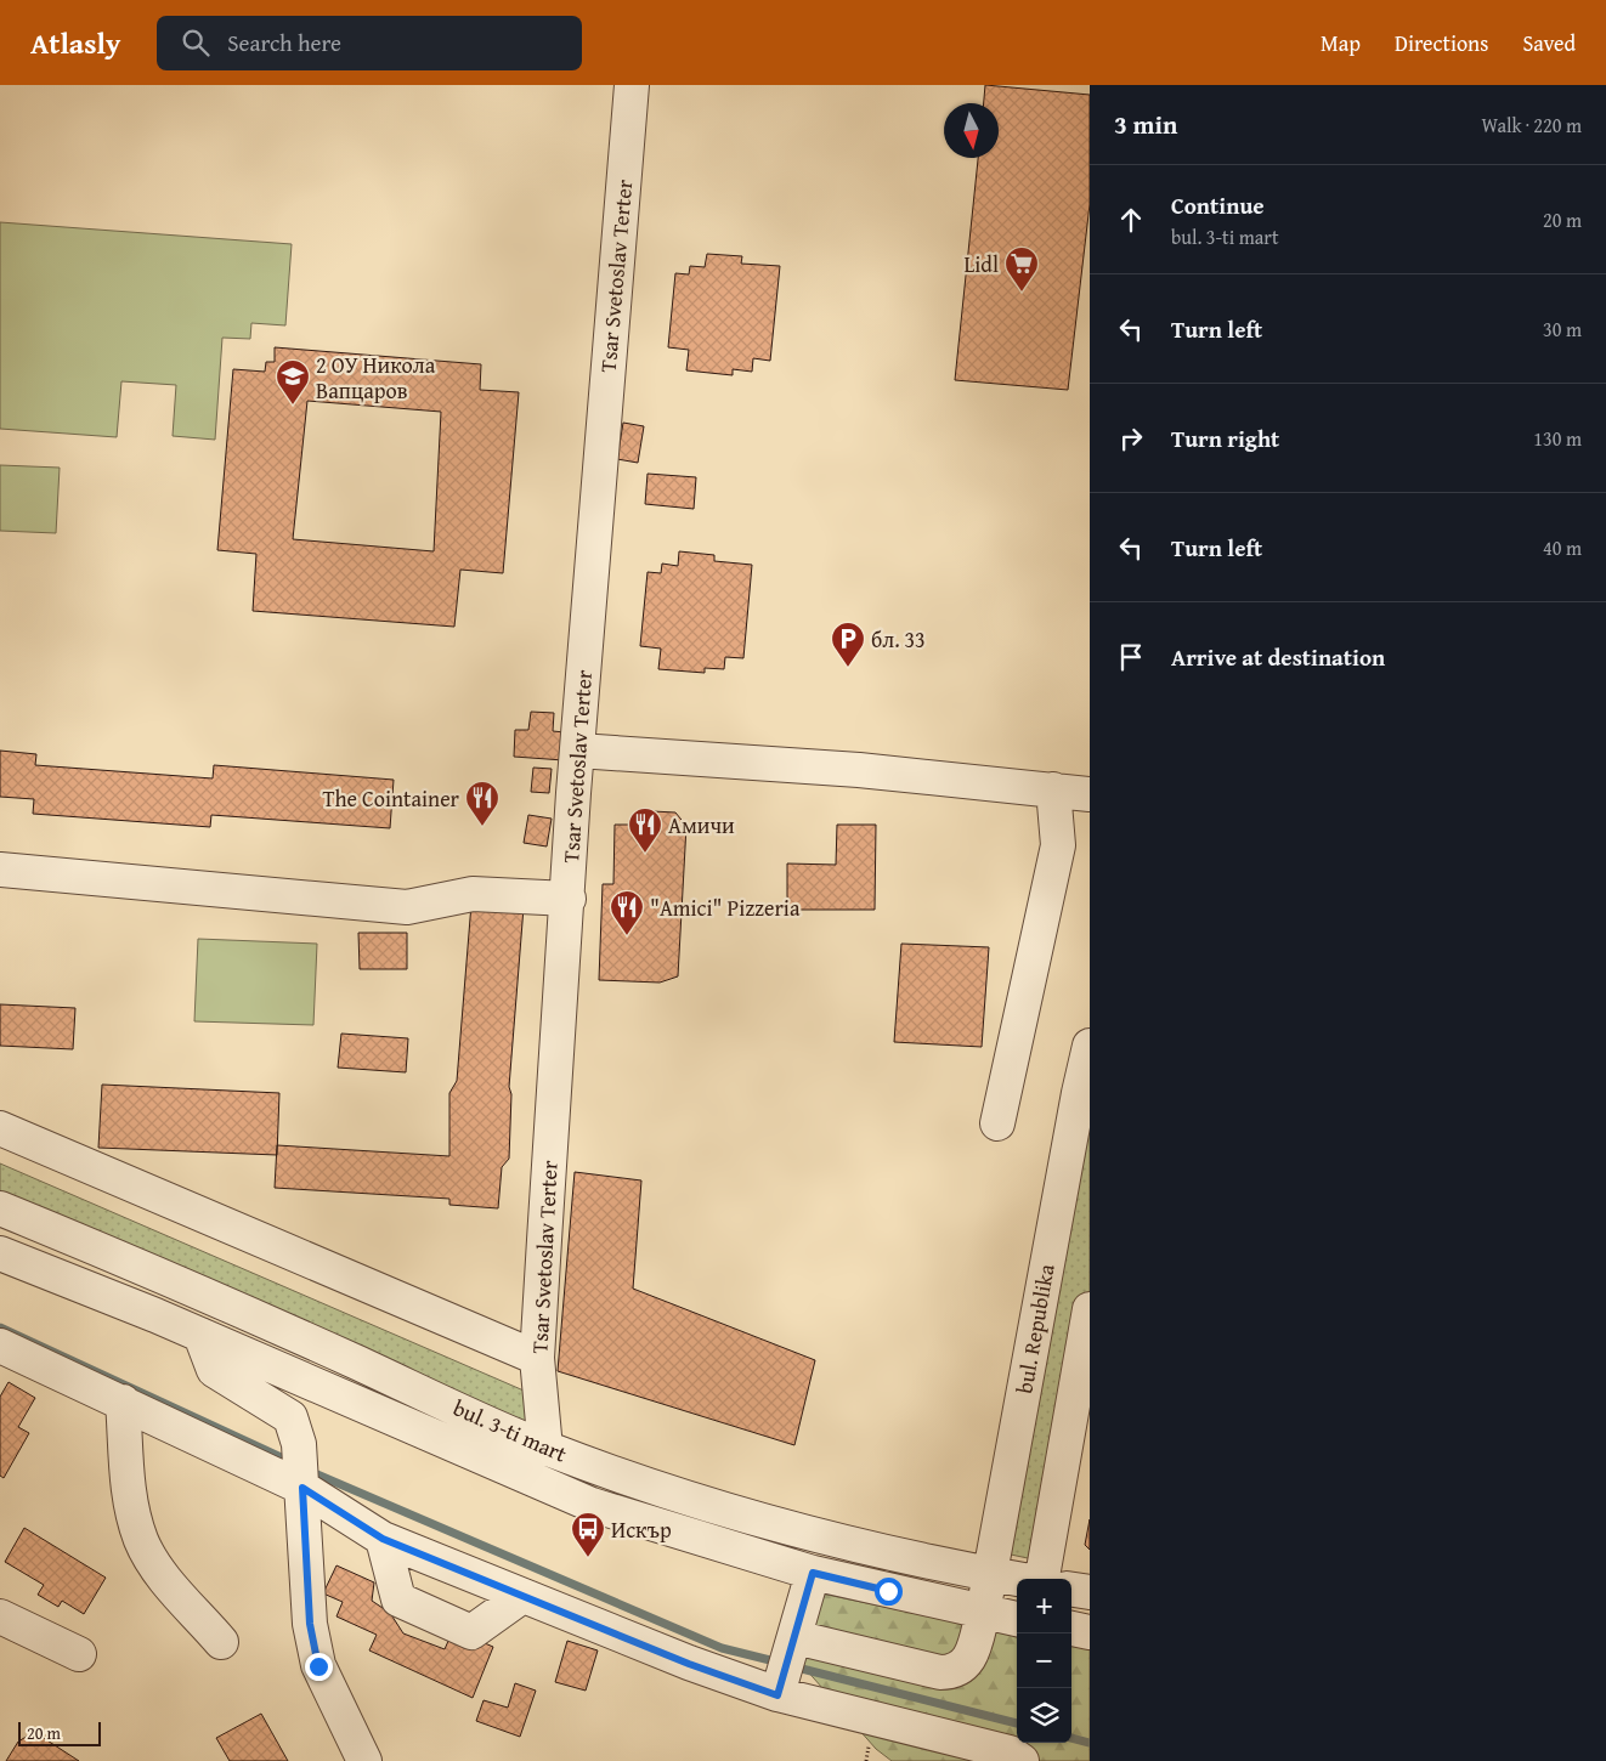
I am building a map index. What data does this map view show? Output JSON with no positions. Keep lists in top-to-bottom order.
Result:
{
  "streets": {
    "street": ["Tsar Svetoslav Terter", "bul. Republika", "bul. 3-ti mart"]
  },
  "crossings": [
    ["Tsar Svetoslav Terter", "bul. 3-ti mart"],
    ["bul. Republika", "bul. 3-ti mart"]
  ],
  "places": {
    "supermarket": ["Lidl"],
    "school or university": ["2 ОУ Никола Вапцаров"],
    "parking": ["бл. 33"],
    "restaurant": ["The Cointainer", "Амичи", "\"Amici\" Pizzeria"],
    "bus stop": ["Искър"]
  },
  "scale_bar": "20 m",
  "north": "bottom",
  "page": {
    "header": "Atlasly",
    "search": "Search here",
    "nav": ["Map", "Directions", "Saved"],
    "heading": ["3 min", "Walk · 220 m"],
    "list": [
      ["Continue", "bul. 3-ti mart", "20 m"],
      ["Turn left", "30 m"],
      ["Turn right", "130 m"],
      ["Turn left", "40 m"],
      "Arrive at destination"
    ],
    "map_buttons": ["+", "−"],
    "scale": "20 m"
  }
}
